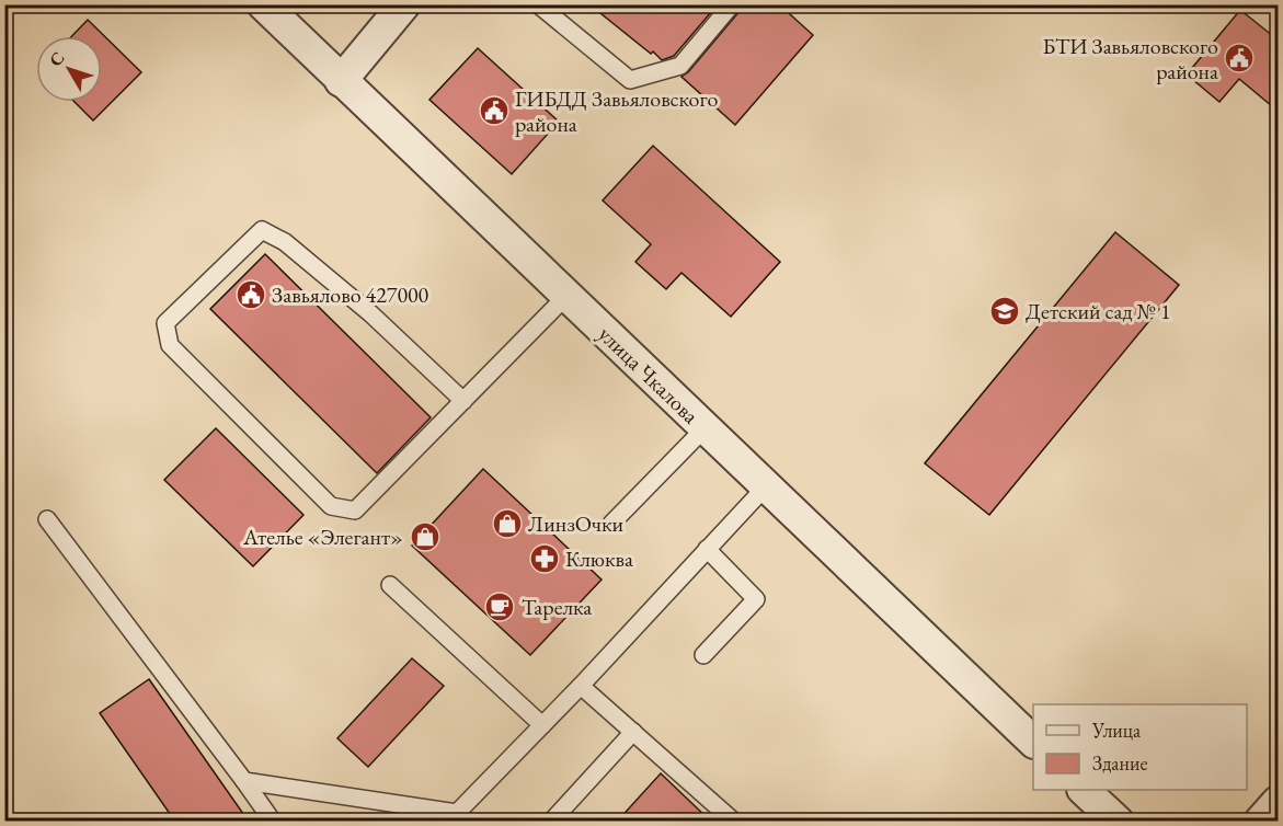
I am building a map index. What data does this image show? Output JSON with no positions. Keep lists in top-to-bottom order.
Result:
{
  "streets": {
    "street": ["улица Чкалова"]
  },
  "places": {
    "public building": ["БТИ Завьяловского района", "ГИБДД Завьяловского района", "Завьялово 427000"],
    "school or university": ["Детский сад № 1"],
    "shop": ["ЛинзОчки", "Ателье «Элегант»"],
    "pharmacy": ["Клюква"],
    "cafe": ["Тарелка"]
  },
  "legend": ["Улица", "Здание"],
  "north": "top left"
}
